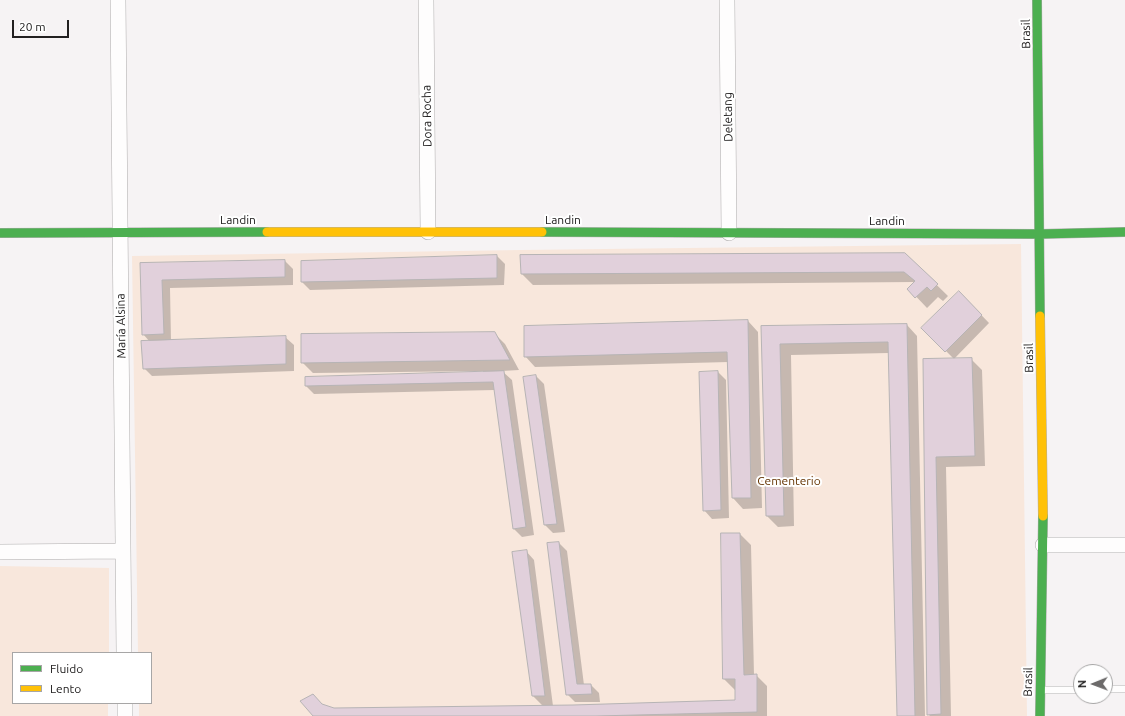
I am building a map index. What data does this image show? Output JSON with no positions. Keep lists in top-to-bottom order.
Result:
{
  "streets": {
    "street": [
      "Brasil",
      "Dora Rocha",
      "Deletang",
      "Landin",
      "María Alsina"
    ]
  },
  "crossings": [
    ["Brasil", "Landin"],
    ["Dora Rocha", "Landin"],
    ["Deletang", "Landin"],
    ["Landin", "María Alsina"]
  ],
  "parks": ["Cementerio"],
  "legend": ["Fluido", "Lento"],
  "scale_bar": "20 m",
  "north": "left"
}
